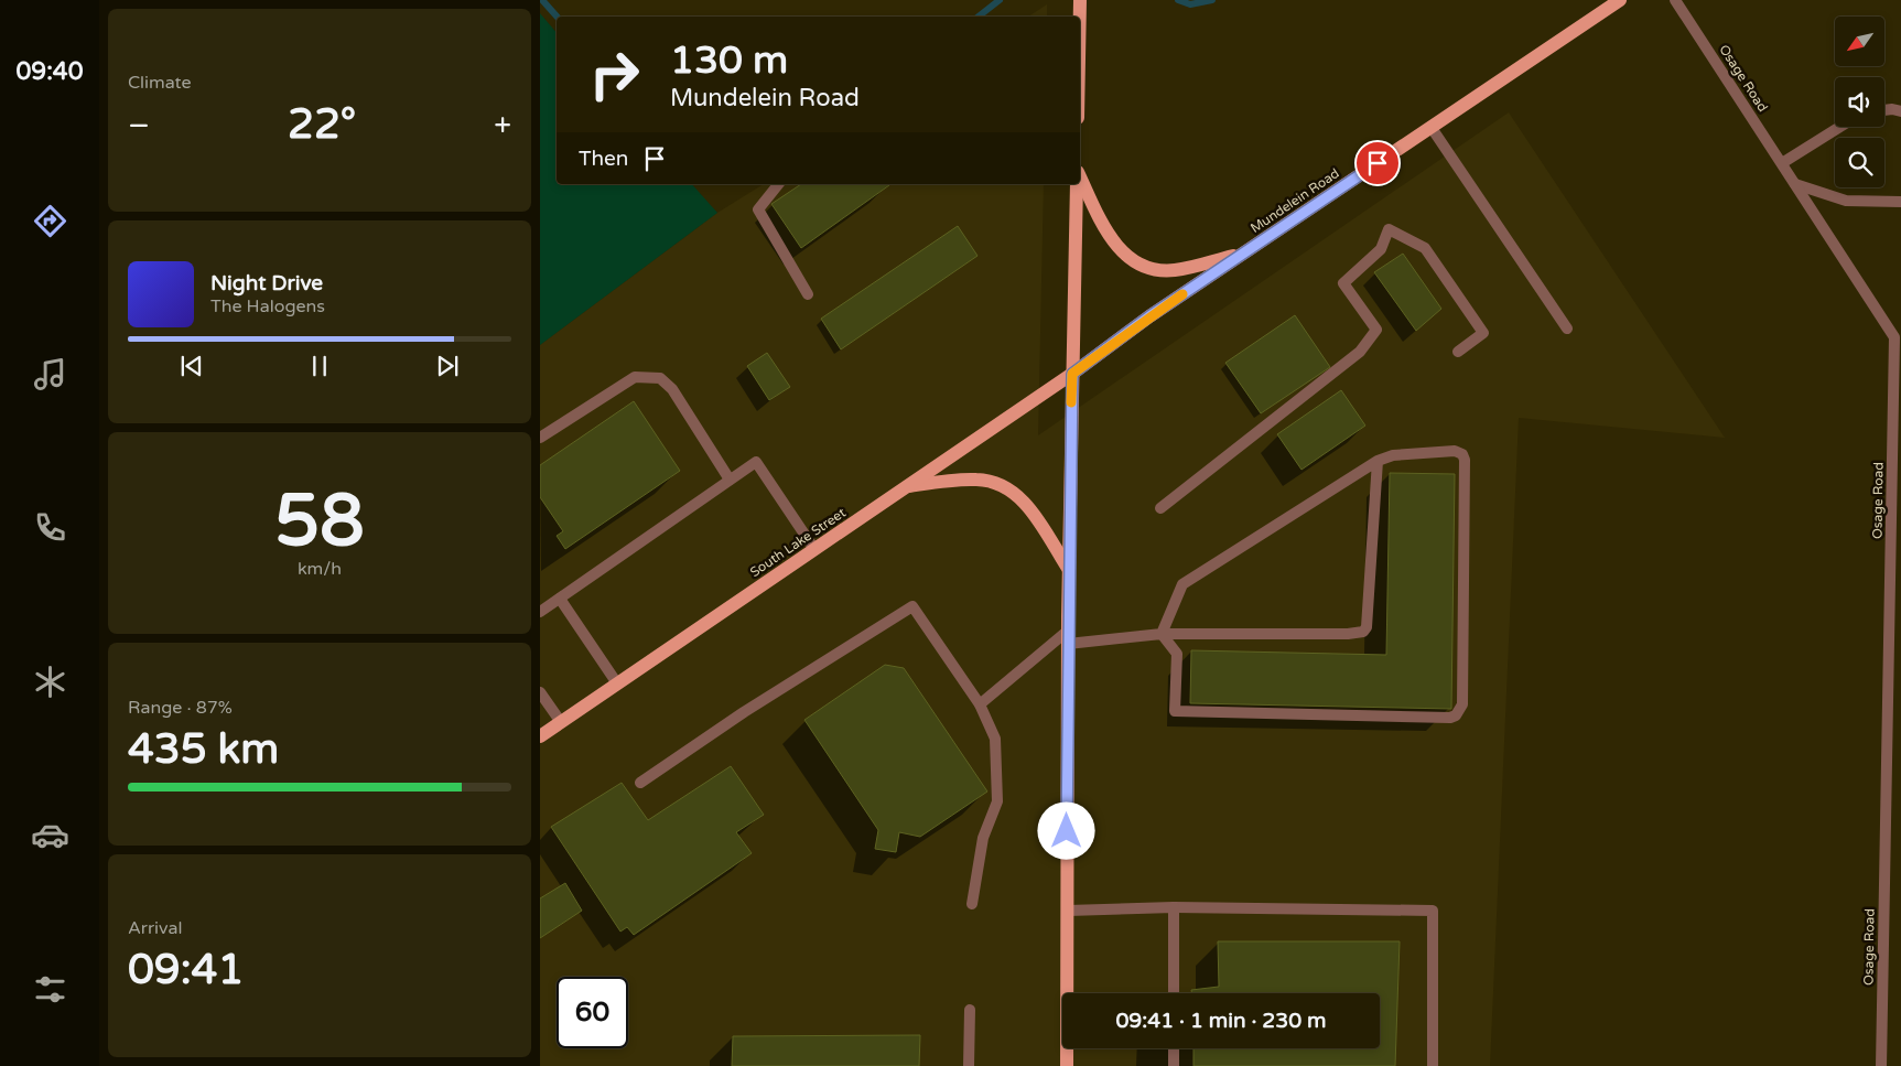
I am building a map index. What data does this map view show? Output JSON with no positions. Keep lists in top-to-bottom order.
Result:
{
  "streets": {
    "main road": ["Mundelein Road", "South Lake Street"],
    "street": ["Osage Road"]
  },
  "crossings": [
    ["Mundelein Road", "South Lake Street"]
  ],
  "north": "bottom left",
  "page": {
    "tabs": "09:40",
    "tile": [
      "Climate",
      ["58", "km/h"],
      ["Range · 87%", "435 km"],
      ["Arrival", "09:41"]
    ],
    "turn": ["130 m", "Mundelein Road"],
    "heat": ["−", "22°", "+"],
    "then": "Then",
    "song": ["Night Drive", "The Halogens"],
    "limit": "60",
    "trip": "09:41 · 1 min · 230 m"
  }
}
